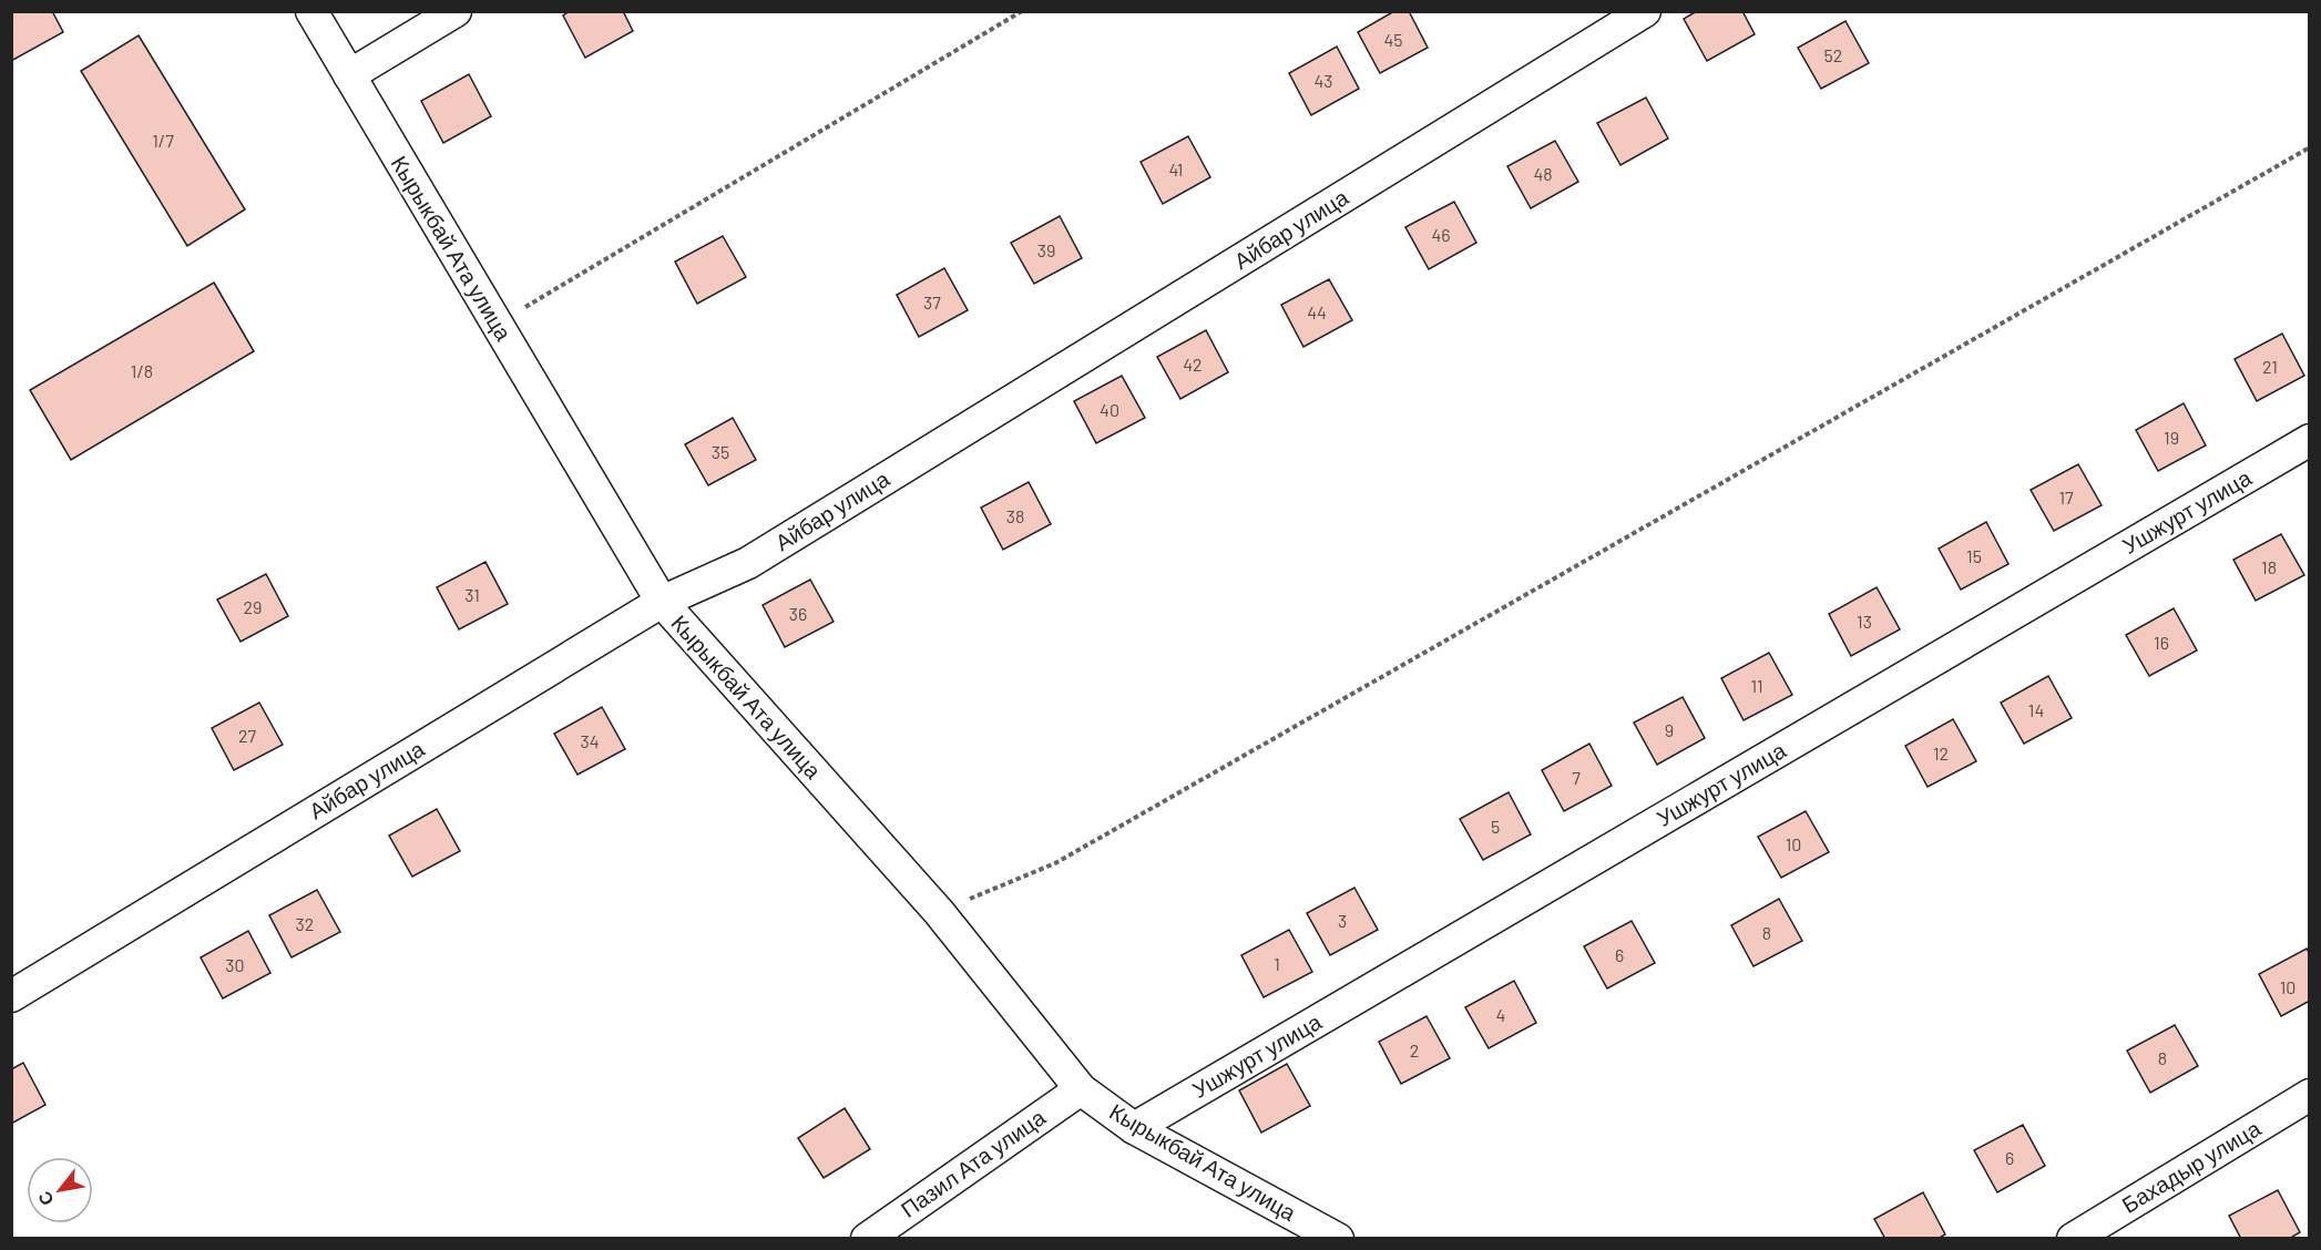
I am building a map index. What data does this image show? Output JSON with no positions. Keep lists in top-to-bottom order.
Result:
{
  "streets": {
    "street": [
      "Айбар улица",
      "Кырыкбай Ата улица",
      "Ушжурт улица",
      "Пазил Ата улица",
      "Бахадыр улица"
    ]
  },
  "crossings": [
    ["Айбар улица", "Кырыкбай Ата улица"],
    ["Кырыкбай Ата улица", "Ушжурт улица"],
    ["Кырыкбай Ата улица", "Пазил Ата улица"]
  ],
  "house_numbers": [
    "45",
    "52",
    "43",
    "1/7",
    "41",
    "48",
    "46",
    "39",
    "37",
    "44",
    "42",
    "21",
    "1/8",
    "40",
    "19",
    "35",
    "17",
    "38",
    "15",
    "18",
    "31",
    "29",
    "36",
    "13",
    "16",
    "11",
    "14",
    "9",
    "27",
    "34",
    "12",
    "7",
    "5",
    "10",
    "3",
    "32",
    "8",
    "6",
    "1",
    "30",
    "10",
    "4",
    "2",
    "8",
    "6"
  ],
  "north": "bottom left"
}
